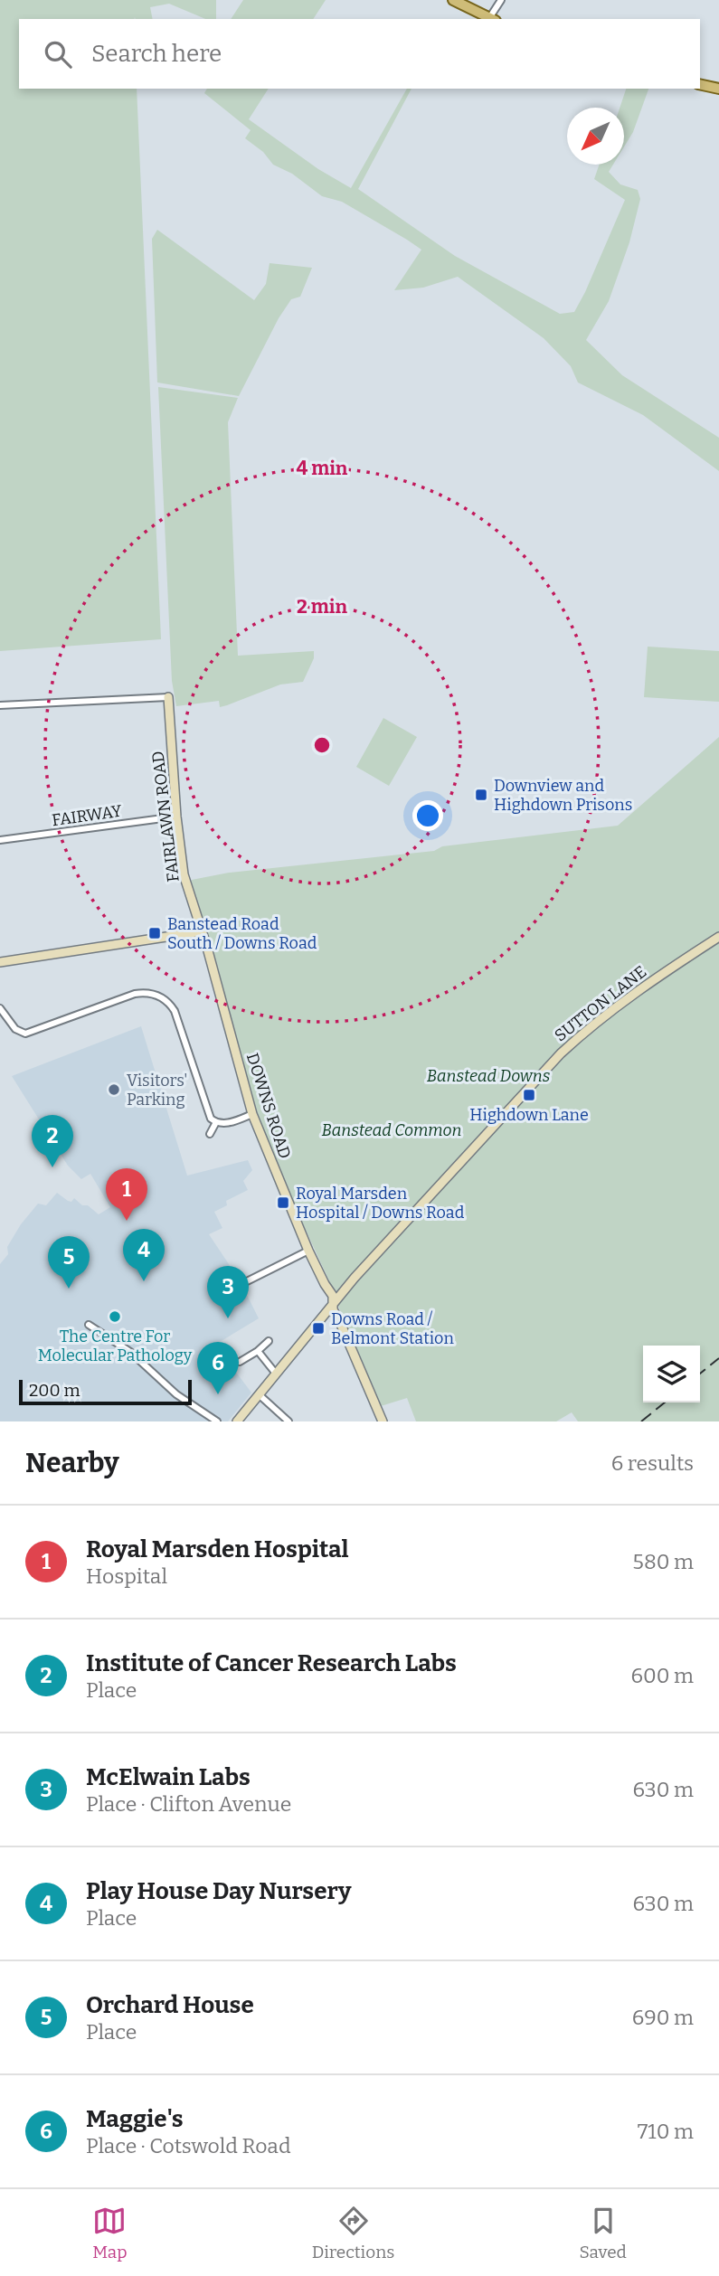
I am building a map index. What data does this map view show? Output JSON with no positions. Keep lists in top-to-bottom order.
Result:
{
  "streets": {
    "street": [
      "FAIRWAY",
      "FAIRLAWN ROAD",
      "SUTTON LANE",
      "DOWNS ROAD"
    ]
  },
  "crossings": [
    ["FAIRWAY", "FAIRLAWN ROAD"],
    ["FAIRLAWN ROAD", "DOWNS ROAD"],
    ["SUTTON LANE", "DOWNS ROAD"]
  ],
  "parks": ["Banstead Downs", "Banstead Common"],
  "places": {
    "transit": [
      "Downview and Highdown Prisons",
      "Banstead Road South / Downs Road",
      "Highdown Lane",
      "Royal Marsden Hospital / Downs Road",
      "Downs Road / Belmont Station"
    ],
    "other": ["Visitors' Parking", "The Centre For Molecular Pathology"]
  },
  "scale_bar": "200 m",
  "north": "bottom left",
  "page": {
    "search": "Search here",
    "pins": [
      "2",
      "1",
      "4",
      "5",
      "3",
      "6"
    ],
    "scale": "200 m",
    "heading": ["Nearby", "6 results"],
    "list": [
      {
        "mark": "1",
        "name": "Royal Marsden Hospital",
        "note": "Hospital",
        "value": "580 m"
      },
      {
        "mark": "2",
        "name": "Institute of Cancer Research Labs",
        "note": "Place",
        "value": "600 m"
      },
      {
        "mark": "3",
        "name": "McElwain Labs",
        "note": "Place · Clifton Avenue",
        "value": "630 m"
      },
      {
        "mark": "4",
        "name": "Play House Day Nursery",
        "note": "Place",
        "value": "630 m"
      },
      {
        "mark": "5",
        "name": "Orchard House",
        "note": "Place",
        "value": "690 m"
      },
      {
        "mark": "6",
        "name": "Maggie's",
        "note": "Place · Cotswold Road",
        "value": "710 m"
      }
    ],
    "nav": ["Map", "Directions", "Saved"]
  },
  "rings": ["4 min", "2 min"]
}
